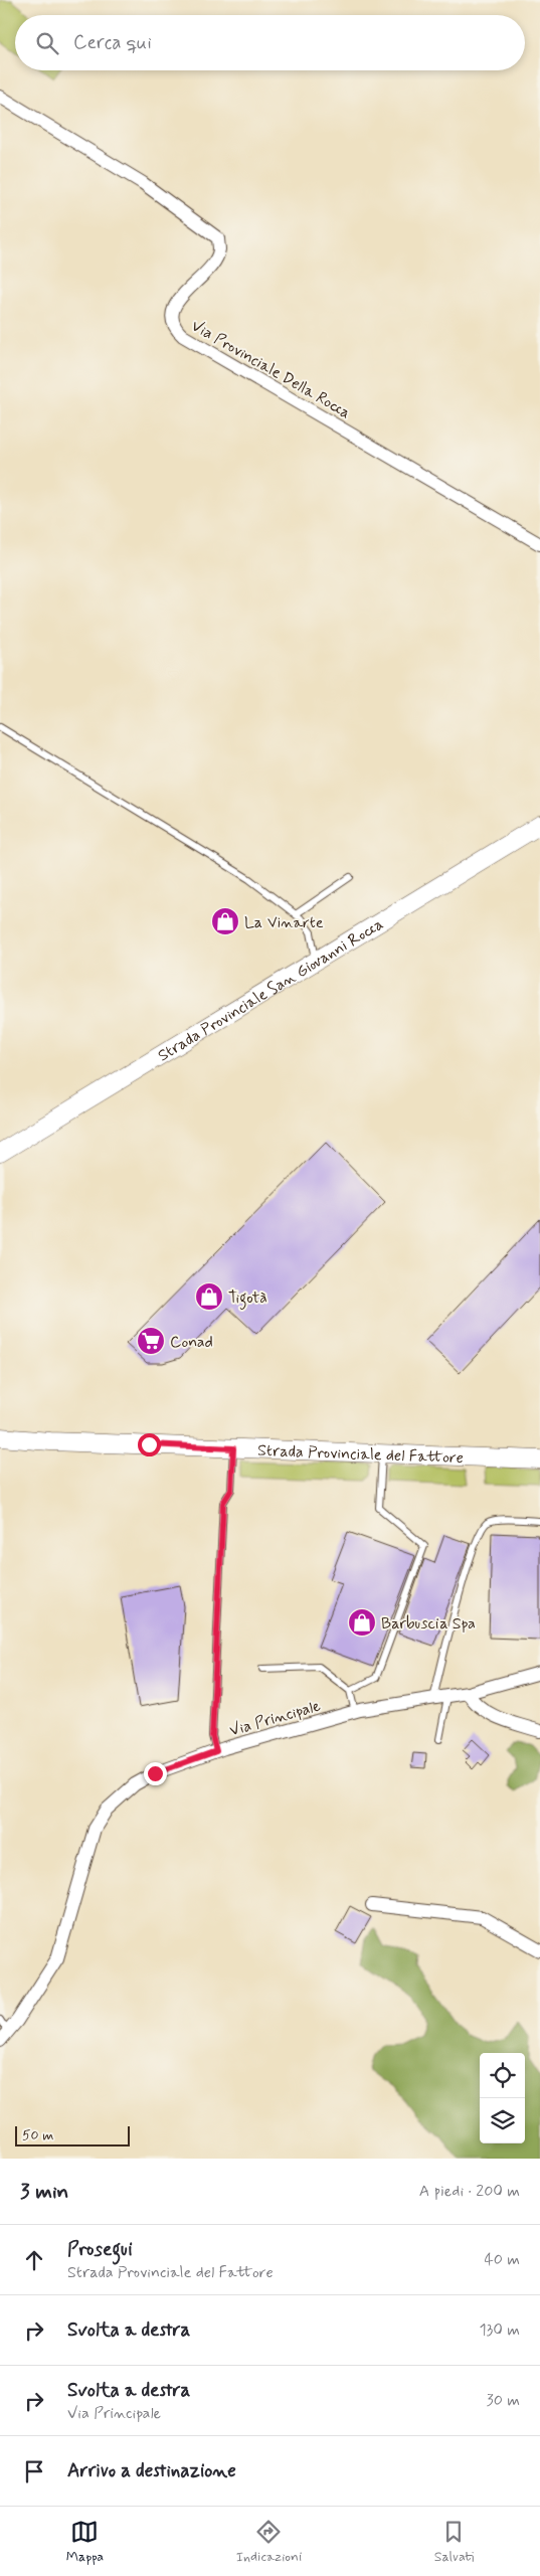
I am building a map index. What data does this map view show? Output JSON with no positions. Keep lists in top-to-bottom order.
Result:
{
  "streets": {
    "main road": ["Strada Provinciale San Giovanni Rocca", "Strada Provinciale del Fattore"],
    "street": ["Via Provinciale Della Rocca", "Via Principale"]
  },
  "places": {
    "shop": ["La Vinarte", "Tigotà", "Barbuscia Spa"],
    "supermarket": ["Conad"]
  },
  "scale_bar": "50 m",
  "page": {
    "search": "Cerca qui",
    "scale": "50 m",
    "heading": ["3 min", "A piedi · 200 m"],
    "list": [
      ["Prosegui", "Strada Provinciale del Fattore", "40 m"],
      ["Svolta a destra", "130 m"],
      ["Svolta a destra", "Via Principale", "30 m"],
      "Arrivo a destinazione"
    ],
    "nav": ["Mappa", "Indicazioni", "Salvati"]
  }
}
